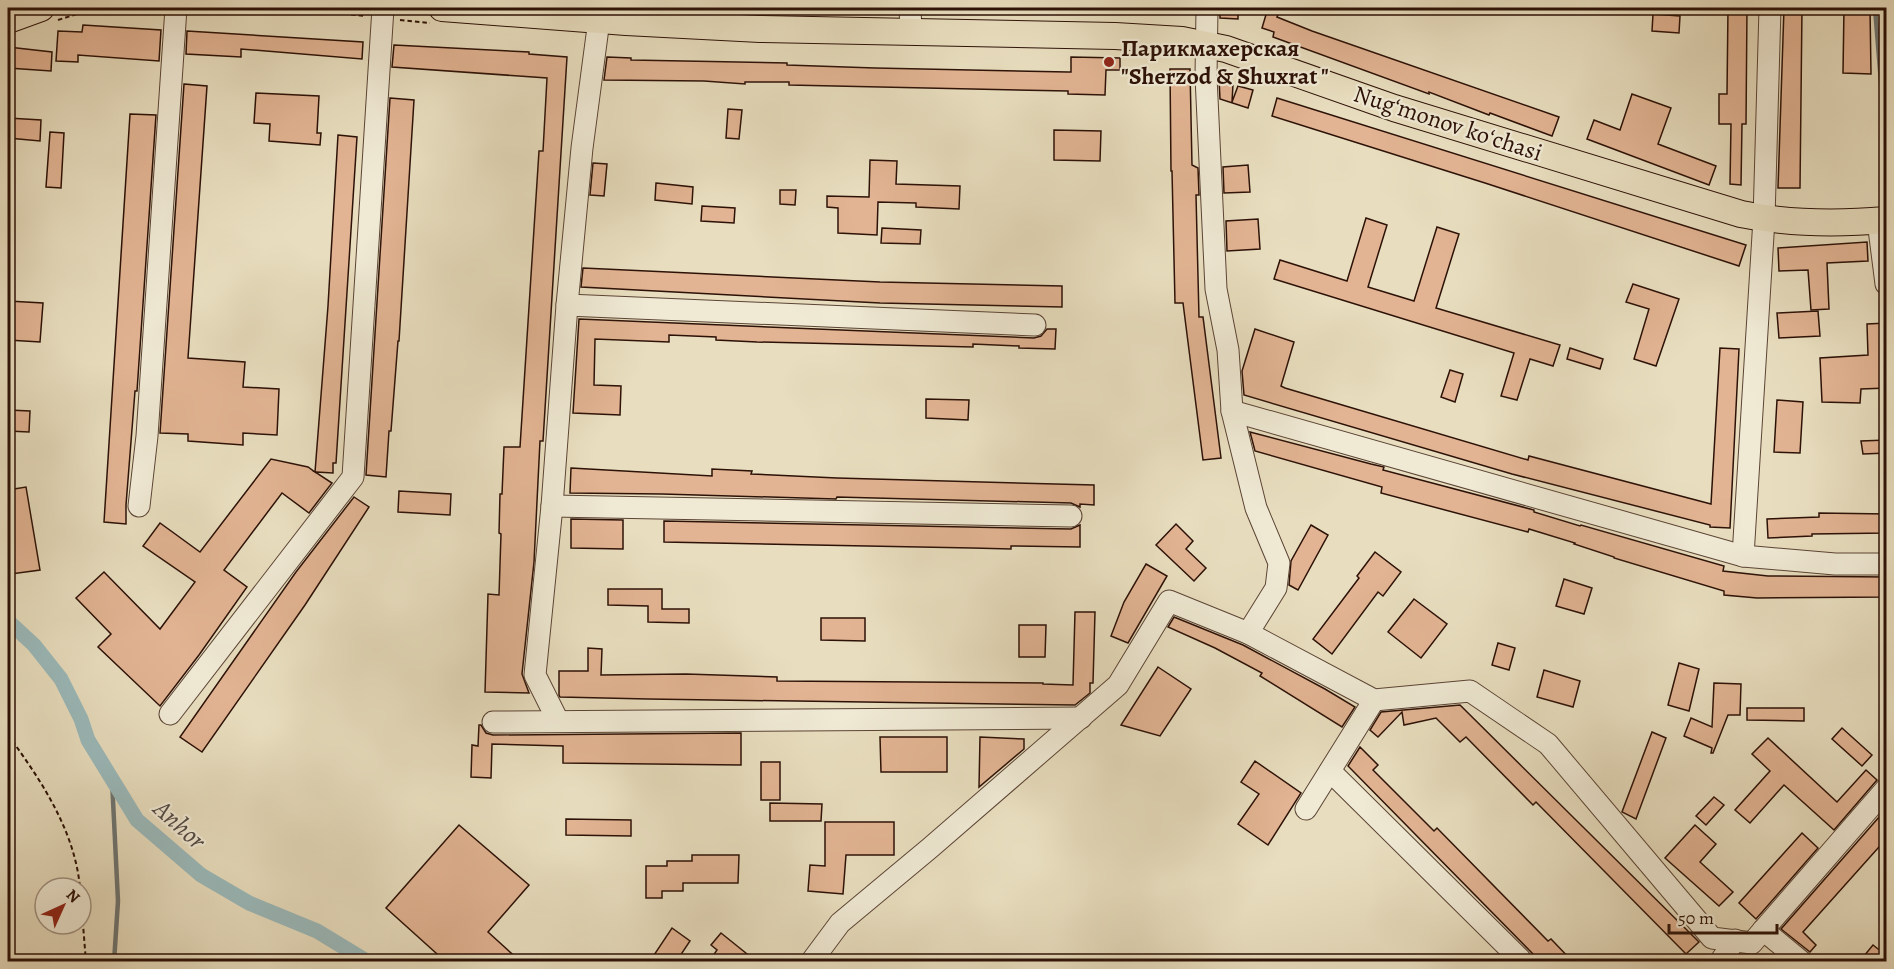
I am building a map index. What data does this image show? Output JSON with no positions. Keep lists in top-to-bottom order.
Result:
{
  "streets": {
    "main road": ["Nugʻmonov koʻchasi"]
  },
  "water": ["Anhor"],
  "places": ["Парикмахерская \"Sherzod & Shuxrat \""],
  "scale_bar": "50 m",
  "north": "top right"
}
